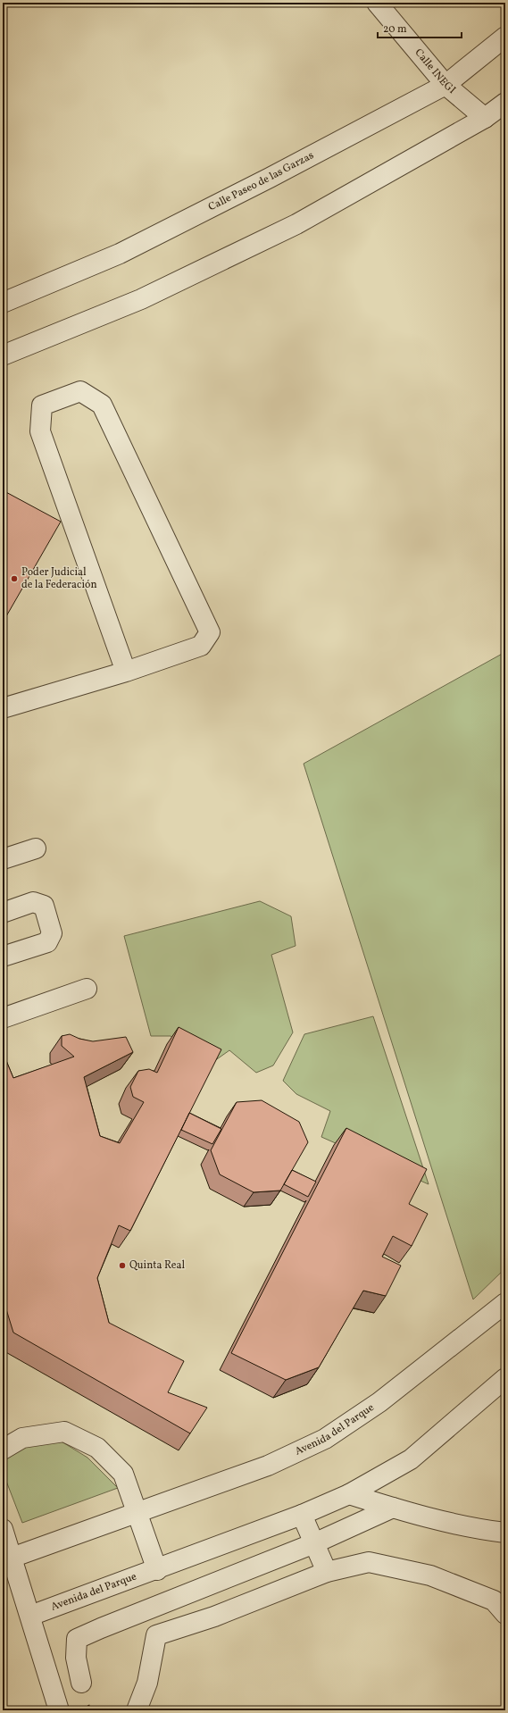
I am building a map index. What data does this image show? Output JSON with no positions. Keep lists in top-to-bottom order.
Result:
{
  "streets": {
    "street": ["Calle INEGI", "Calle Paseo de las Garzas", "Avenida del Parque"]
  },
  "crossings": [
    ["Calle INEGI", "Calle Paseo de las Garzas"]
  ],
  "places": ["Poder Judicial de la Federación", "Quinta Real"],
  "scale_bar": "20 m"
}
